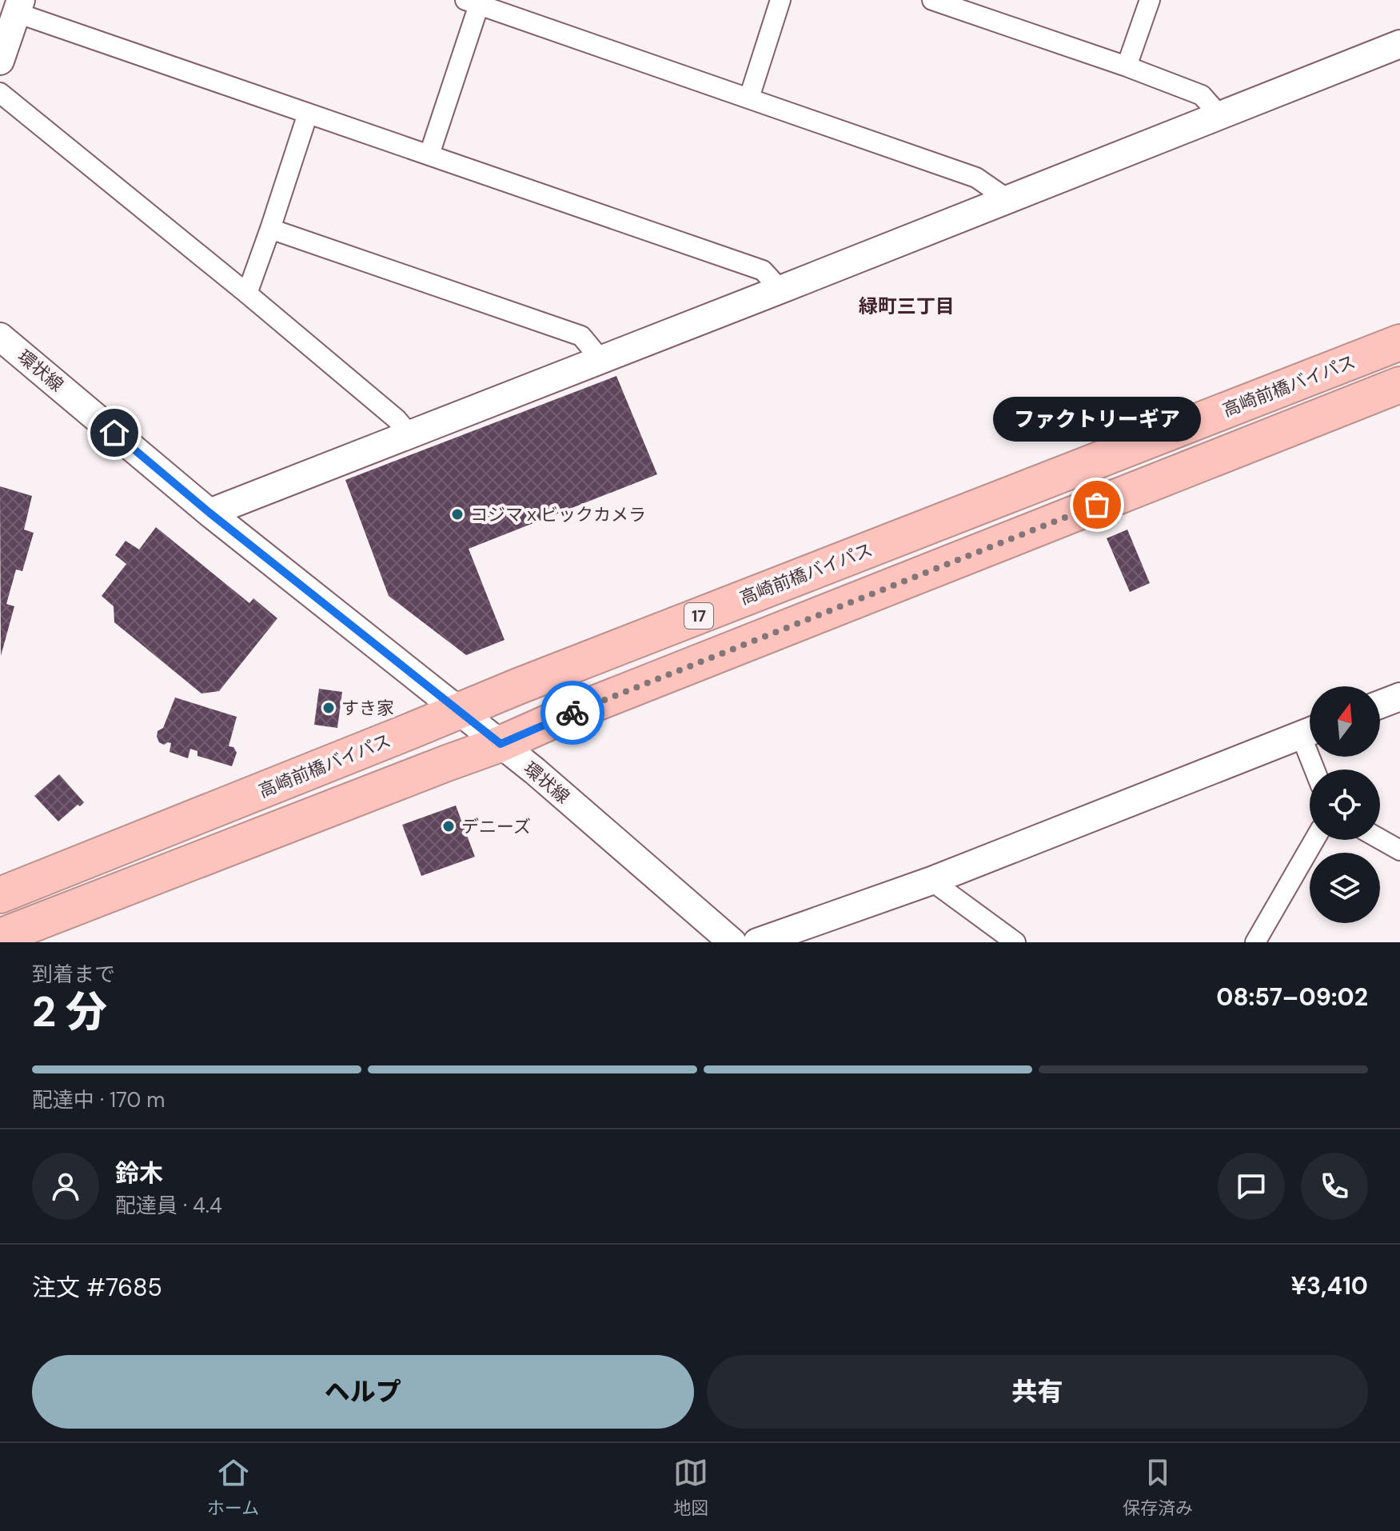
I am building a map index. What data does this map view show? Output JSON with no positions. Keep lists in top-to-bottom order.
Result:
{
  "streets": {
    "highway": ["高崎前橋バイパス", "17"],
    "street": ["環状線"]
  },
  "crossings": [
    ["環状線", "高崎前橋バイパス"],
    ["環状線", "17"]
  ],
  "districts": ["緑町三丁目"],
  "places": [
    "ファクトリーギア",
    "コジマｘビックカメラ",
    "すき家",
    "デニーズ"
  ],
  "north": "top",
  "page": {
    "bubble": "ファクトリーギア",
    "heading": ["2 分", "到着まで", "08:57–09:02"],
    "panel": [
      "鈴木",
      "配達員 · 4.4",
      "注文 #7685",
      "¥3,410"
    ],
    "bar": "配達中 · 170 m",
    "buttons": ["ヘルプ", "共有"],
    "tabs": ["ホーム", "地図", "保存済み"]
  }
}
